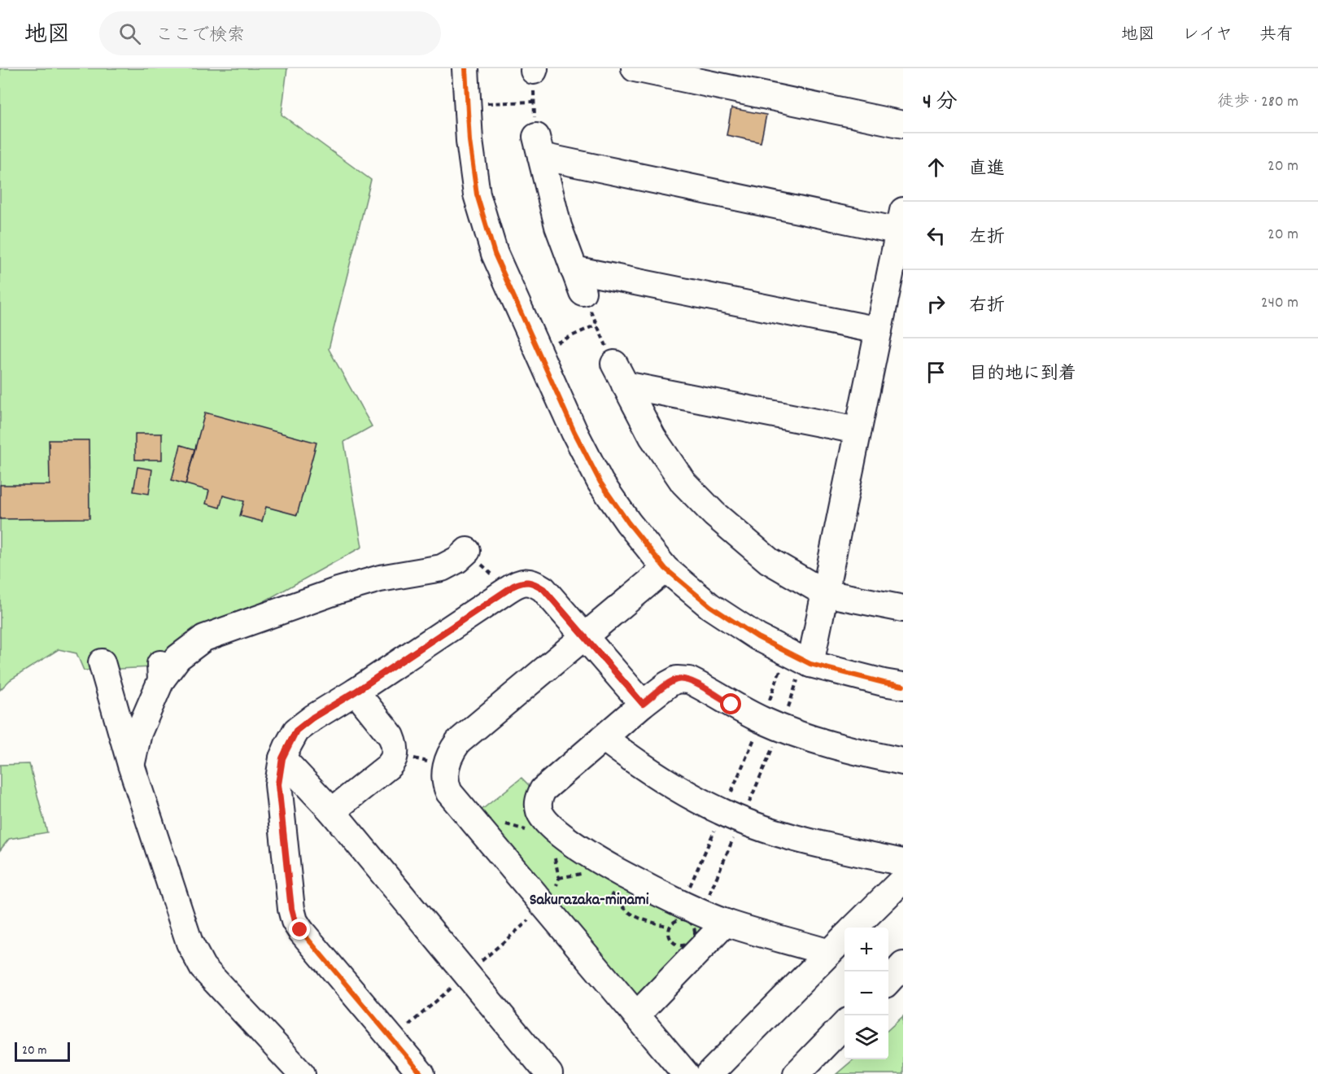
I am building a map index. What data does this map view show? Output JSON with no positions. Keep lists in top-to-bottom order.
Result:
{
  "districts": ["Sakurazaka-minami"],
  "scale_bar": "20 m",
  "page": {
    "header": "地図",
    "search": "ここで検索",
    "nav": ["地図", "レイヤ", "共有"],
    "heading": ["4 分", "徒歩 · 280 m"],
    "list": [
      ["直進", "20 m"],
      ["左折", "20 m"],
      ["右折", "240 m"],
      "目的地に到着"
    ],
    "map_buttons": ["+", "−"],
    "scale": "20 m"
  }
}
